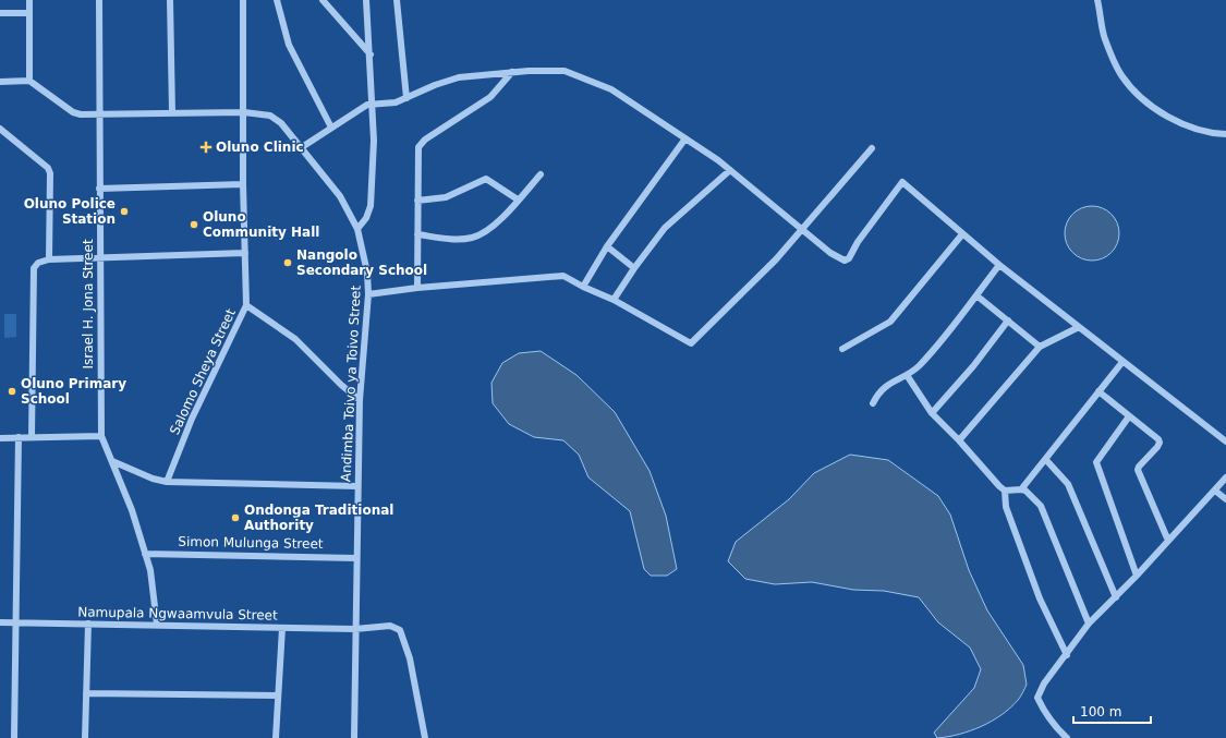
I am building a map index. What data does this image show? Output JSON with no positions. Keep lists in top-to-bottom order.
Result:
{
  "streets": {
    "street": [
      "Israel H. Jona Street",
      "Salomo Sheya Street",
      "Andimba Toivo ya Toivo Street",
      "Simon Mulunga Street",
      "Namupala Ngwaamvula Street"
    ]
  },
  "crossings": [
    ["Israel H. Jona Street", "Andimba Toivo ya Toivo Street"],
    ["Israel H. Jona Street", "Simon Mulunga Street"],
    ["Israel H. Jona Street", "Namupala Ngwaamvula Street"],
    ["Salomo Sheya Street", "Andimba Toivo ya Toivo Street"],
    ["Andimba Toivo ya Toivo Street", "Simon Mulunga Street"],
    ["Andimba Toivo ya Toivo Street", "Namupala Ngwaamvula Street"]
  ],
  "places": {
    "health": ["Oluno Clinic"],
    "other": [
      "Oluno Police Station",
      "Oluno Community Hall",
      "Nangolo Secondary School",
      "Oluno Primary School",
      "Ondonga Traditional Authority"
    ]
  },
  "scale_bar": "100 m"
}
